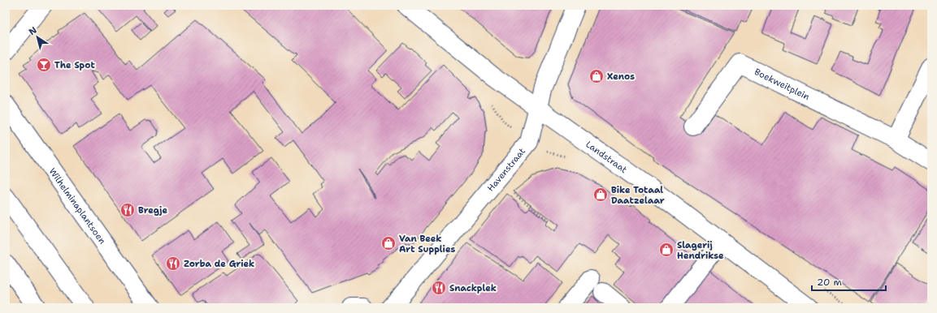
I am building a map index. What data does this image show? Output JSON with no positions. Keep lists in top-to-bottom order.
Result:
{
  "streets": {
    "street": [
      "Boekweitplein",
      "Landstraat",
      "Havenstraat",
      "Wilhelminaplantsoen"
    ]
  },
  "crossings": [
    ["Landstraat", "Havenstraat"]
  ],
  "places": {
    "bar": ["The Spot"],
    "shop": [
      "Xenos",
      "Bike Totaal Daatzelaar",
      "Van Beek Art Supplies",
      "Slagerij Hendrikse"
    ],
    "restaurant": ["Bregje", "Zorba de Griek", "Snackplek"]
  },
  "scale_bar": "20 m",
  "north": "top left"
}
